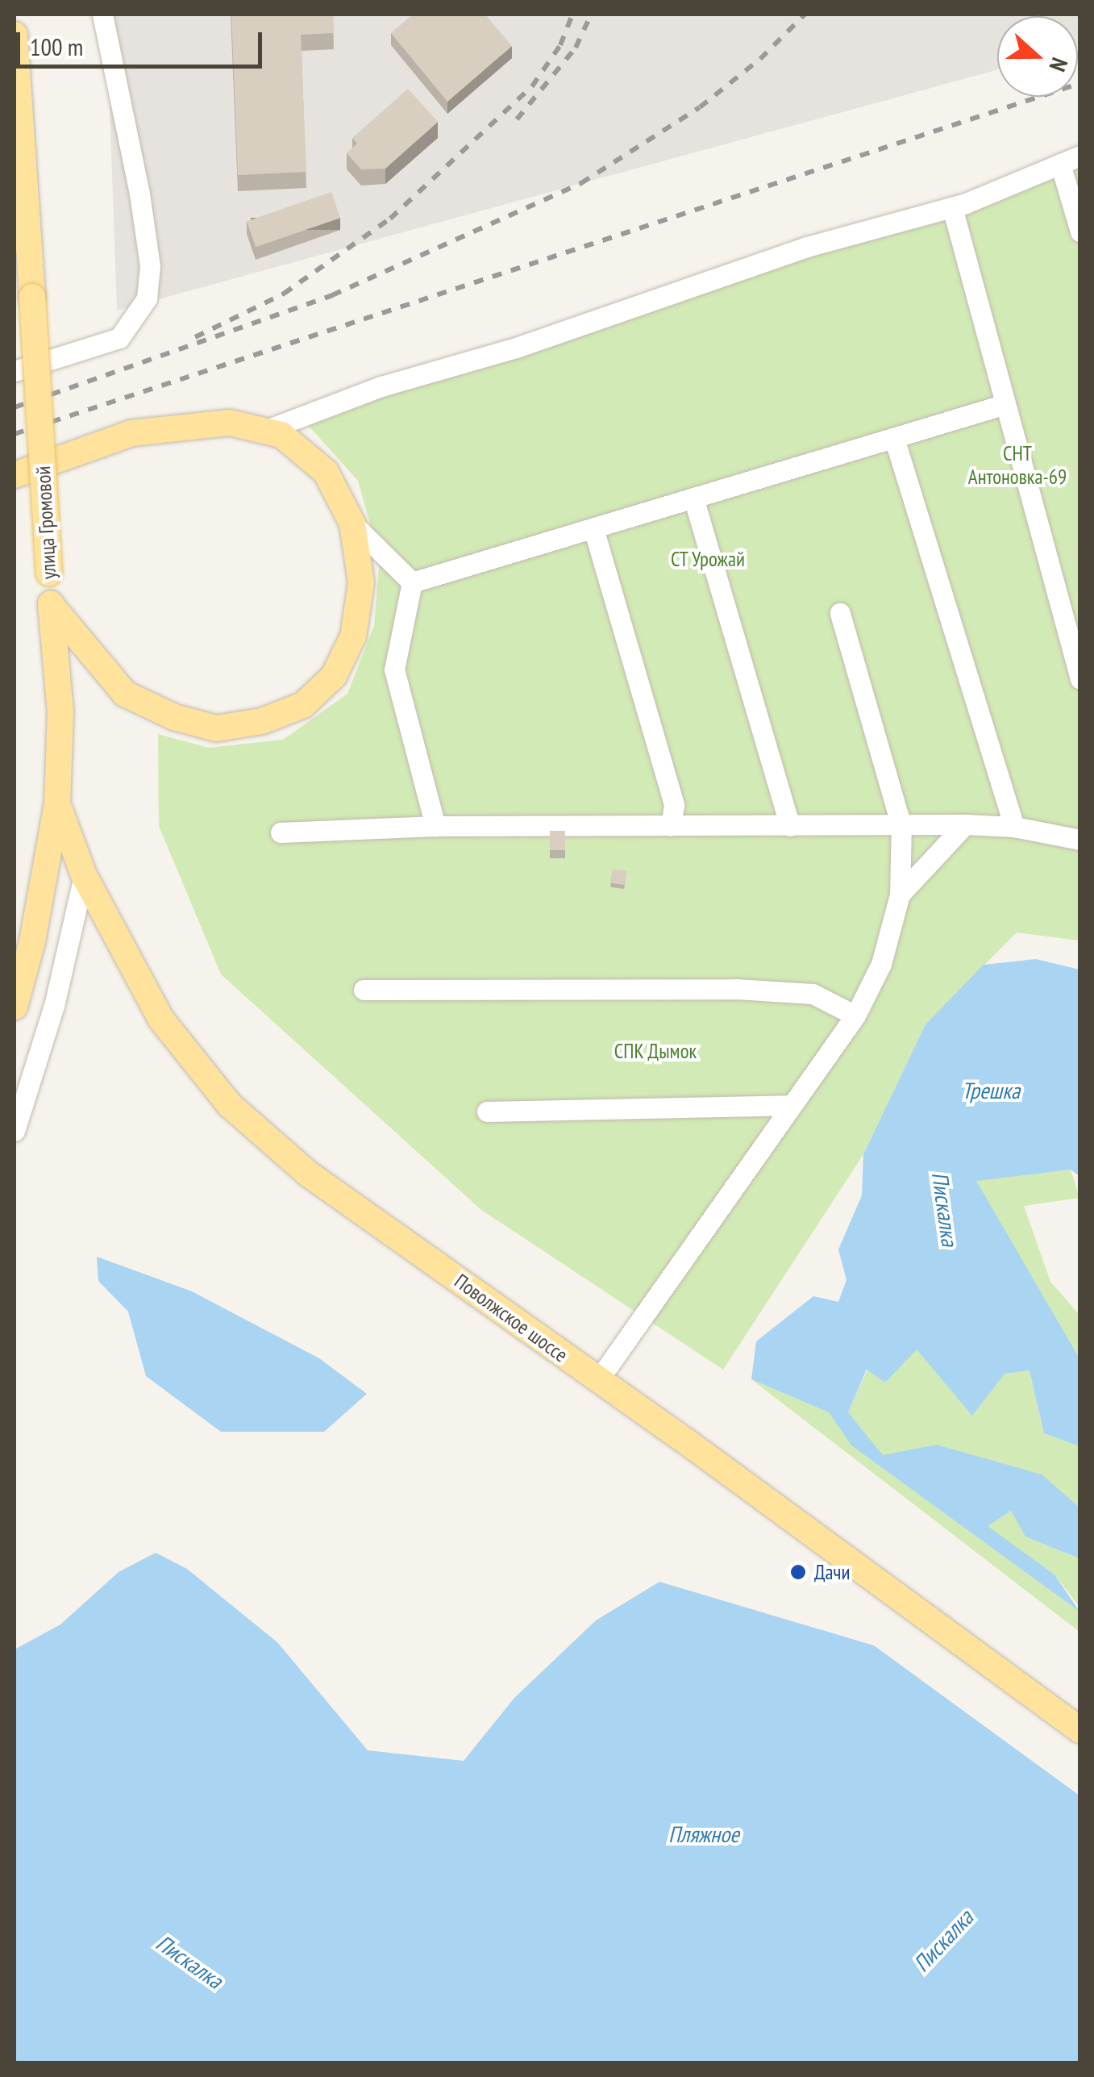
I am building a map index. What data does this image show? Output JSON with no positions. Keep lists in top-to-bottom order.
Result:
{
  "streets": {
    "main road": ["улица Громовой", "Поволжское шоссе"]
  },
  "crossings": [
    ["улица Громовой", "Поволжское шоссе"]
  ],
  "water": ["Трешка", "Пискалка", "Пляжное"],
  "parks": ["СНТ Антоновка-69", "СТ Урожай", "СПК Дымок"],
  "places": ["Дачи"],
  "scale_bar": "100 m",
  "north": "right"
}
